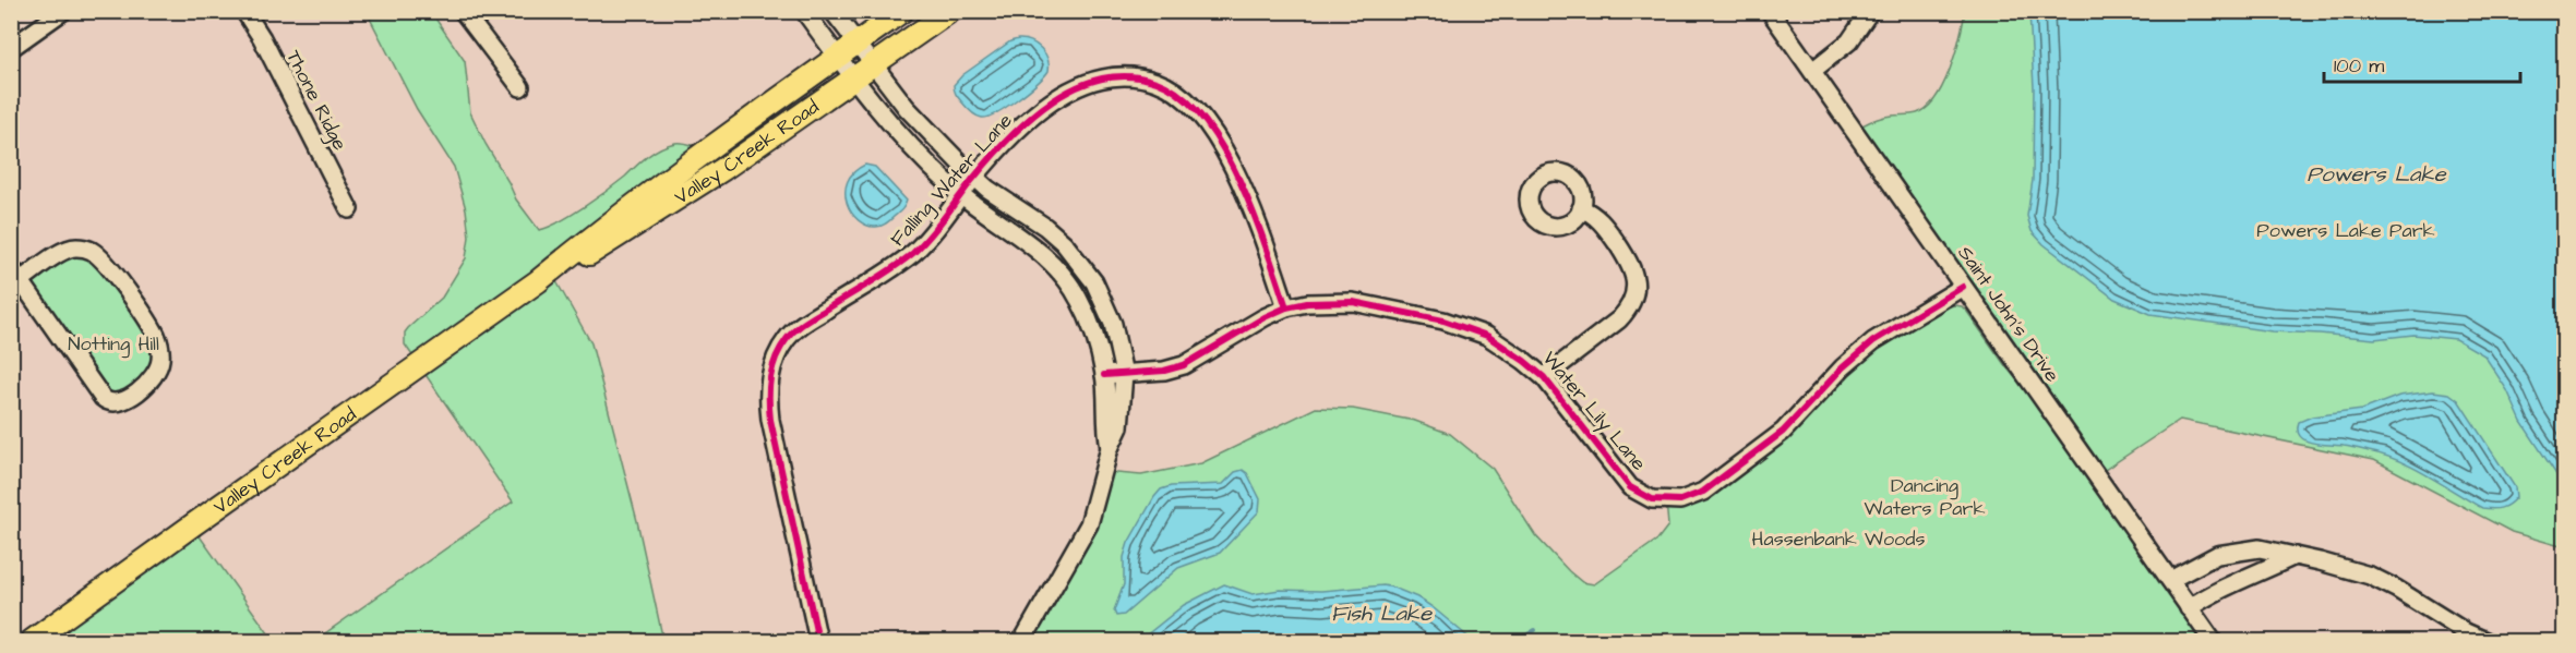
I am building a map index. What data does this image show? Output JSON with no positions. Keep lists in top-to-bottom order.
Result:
{
  "streets": {
    "main road": ["Valley Creek Road"],
    "street": [
      "Thone Ridge",
      "Falling Water Lane",
      "Saint John's Drive",
      "Water Lily Lane"
    ]
  },
  "crossings": [
    ["Falling Water Lane", "Water Lily Lane"],
    ["Saint John's Drive", "Water Lily Lane"]
  ],
  "water": ["Powers Lake", "Fish Lake"],
  "parks": [
    "Powers Lake Park",
    "Notting Hill",
    "Dancing Waters Park",
    "Hassenbank Woods"
  ],
  "scale_bar": "100 m"
}
